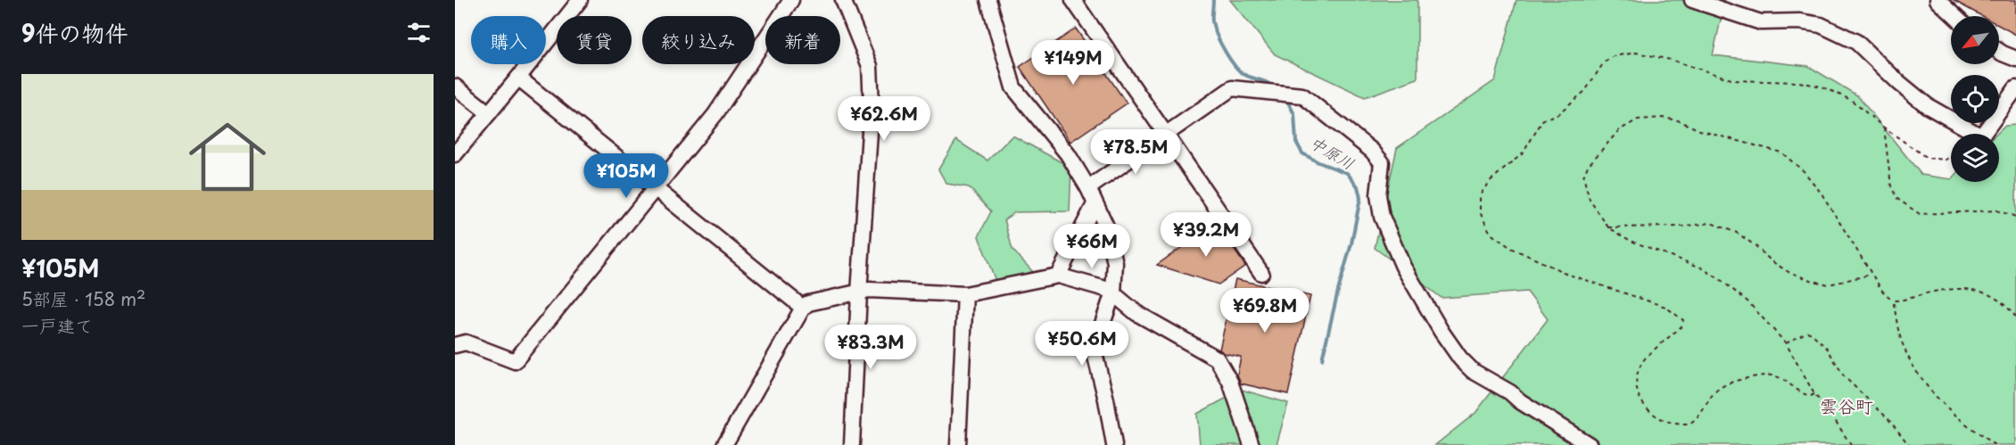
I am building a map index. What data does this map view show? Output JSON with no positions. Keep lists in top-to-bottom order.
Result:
{
  "districts": ["雲谷町"],
  "water": ["中原川"],
  "north": "bottom left",
  "page": {
    "heading": "9件の物件",
    "chip": [
      "購入",
      "賃貸",
      "絞り込み",
      "新着"
    ],
    "price": [
      "¥149M",
      "¥62.6M",
      "¥78.5M",
      "¥105M",
      "¥39.2M",
      "¥66M",
      "¥69.8M",
      "¥50.6M",
      "¥83.3M"
    ],
    "list": [
      {
        "name": "¥105M",
        "note": "5部屋 · 158 m² · 一戸建て"
      }
    ]
  }
}
